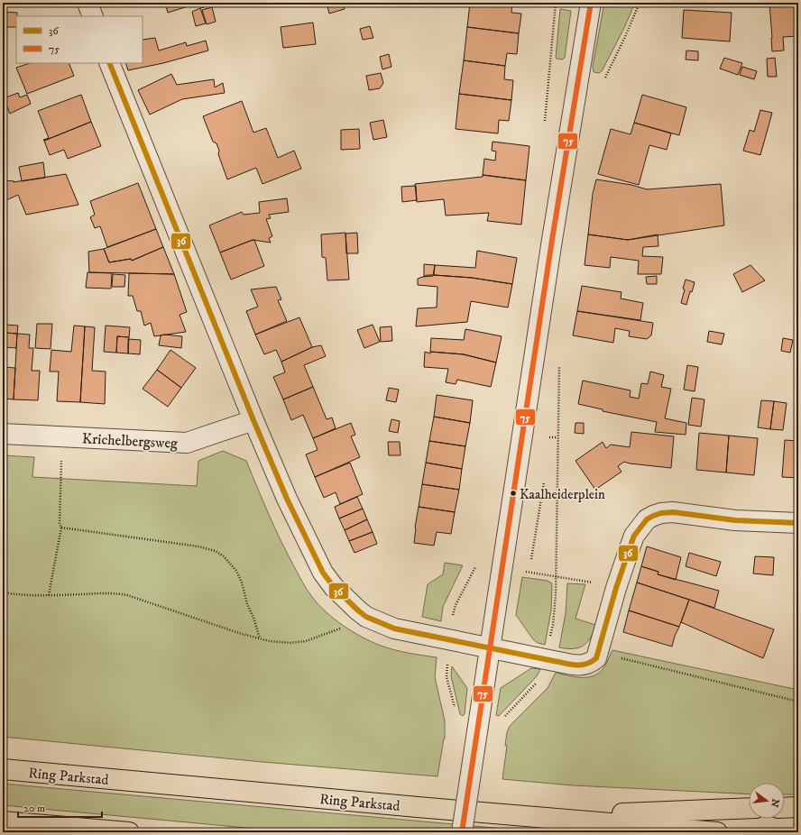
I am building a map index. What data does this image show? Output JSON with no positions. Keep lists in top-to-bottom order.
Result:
{
  "streets": {
    "highway": ["Ring Parkstad"],
    "street": ["Krichelbergsweg"]
  },
  "places": ["Kaalheiderplein"],
  "lines": ["transit line 75", "transit line 36"],
  "legend": ["36", "75"],
  "scale_bar": "20 m",
  "north": "right"
}
